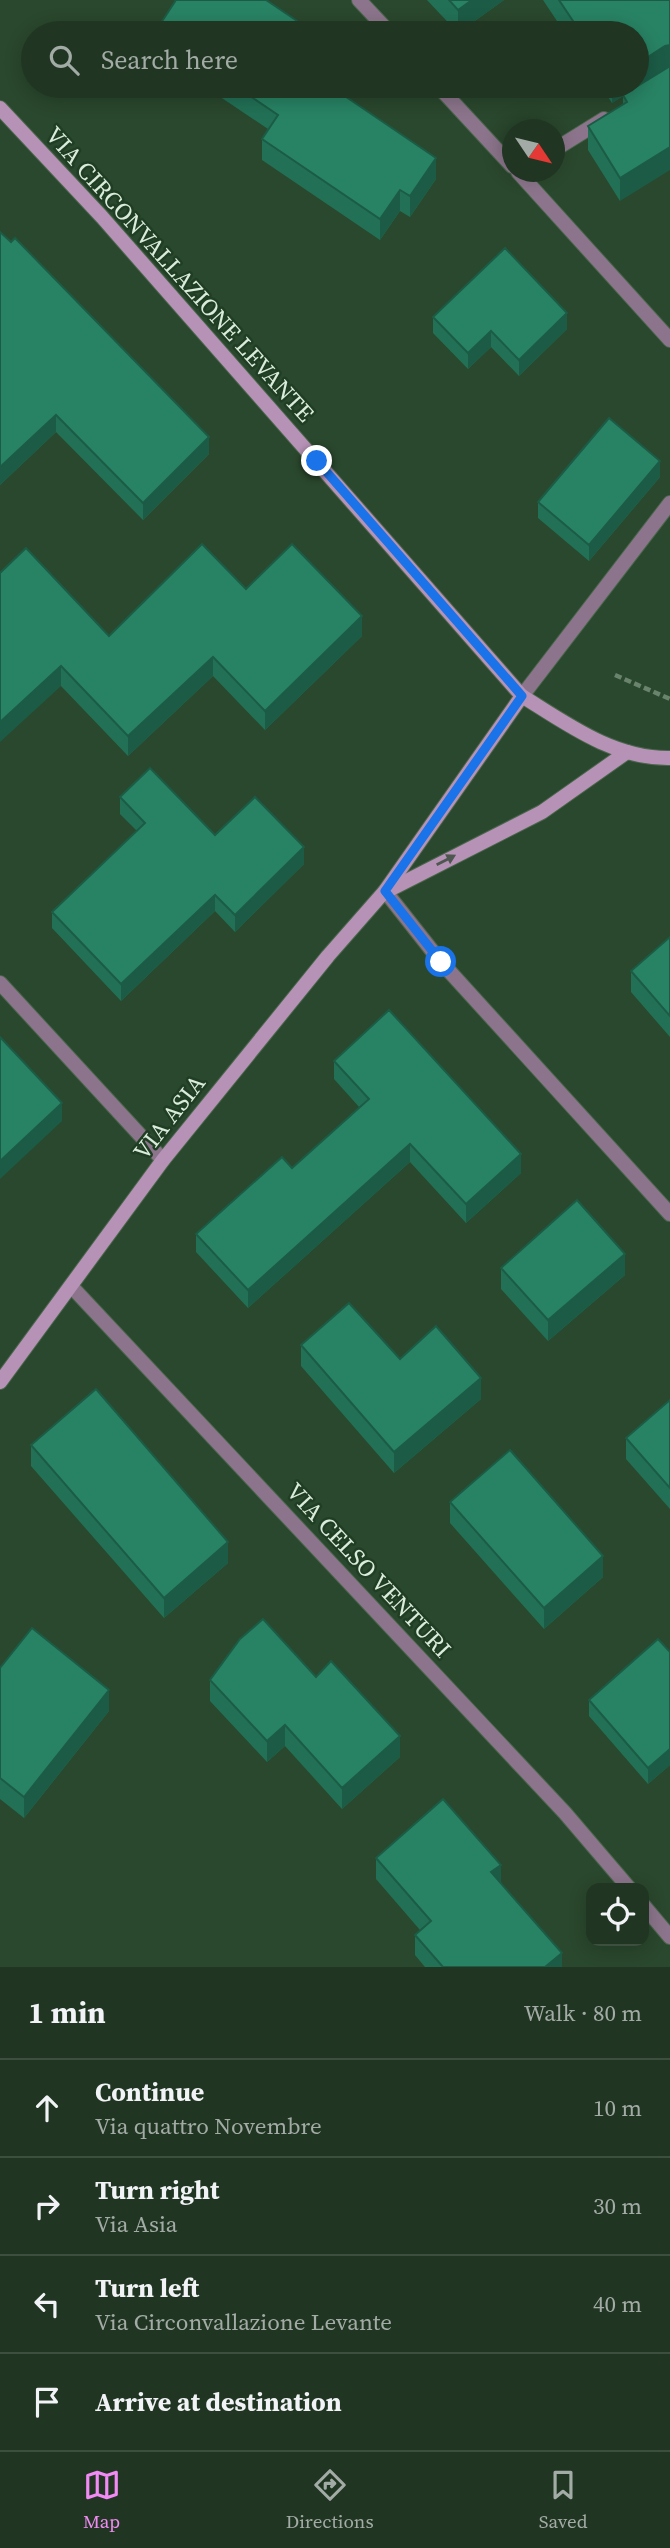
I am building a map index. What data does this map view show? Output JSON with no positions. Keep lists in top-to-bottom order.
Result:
{
  "streets": {
    "street": ["VIA CIRCONVALLAZIONE LEVANTE", "VIA ASIA", "VIA CELSO VENTURI"]
  },
  "crossings": [
    ["VIA CIRCONVALLAZIONE LEVANTE", "VIA ASIA"],
    ["VIA ASIA", "VIA CELSO VENTURI"]
  ],
  "north": "bottom right",
  "page": {
    "search": "Search here",
    "heading": ["1 min", "Walk · 80 m"],
    "list": [
      ["Continue", "Via quattro Novembre", "10 m"],
      ["Turn right", "Via Asia", "30 m"],
      ["Turn left", "Via Circonvallazione Levante", "40 m"],
      "Arrive at destination"
    ],
    "nav": ["Map", "Directions", "Saved"]
  }
}
